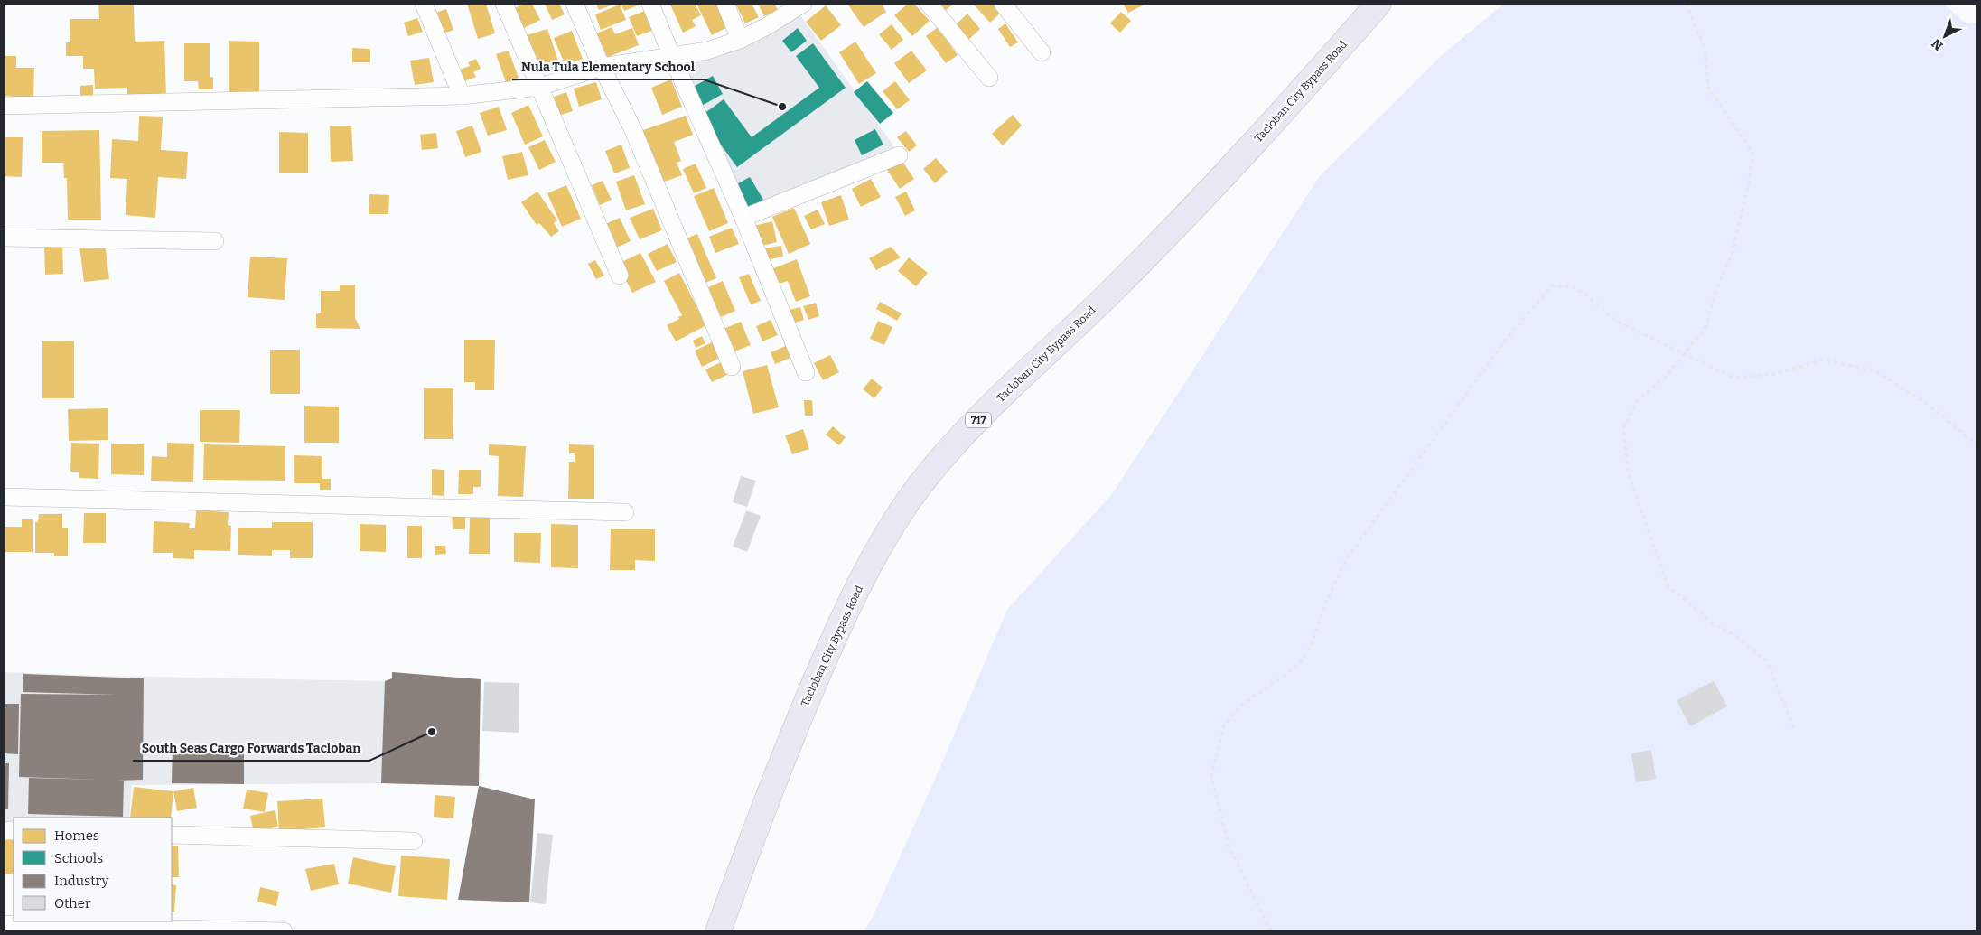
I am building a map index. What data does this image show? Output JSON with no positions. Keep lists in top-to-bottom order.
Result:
{
  "streets": {
    "highway": ["Tacloban City Bypass Road", "717"]
  },
  "places": ["Nula Tula Elementary School", "South Seas Cargo Forwards Tacloban"],
  "legend": [
    "Homes",
    "Schools",
    "Industry",
    "Other"
  ],
  "north": "bottom left"
}
